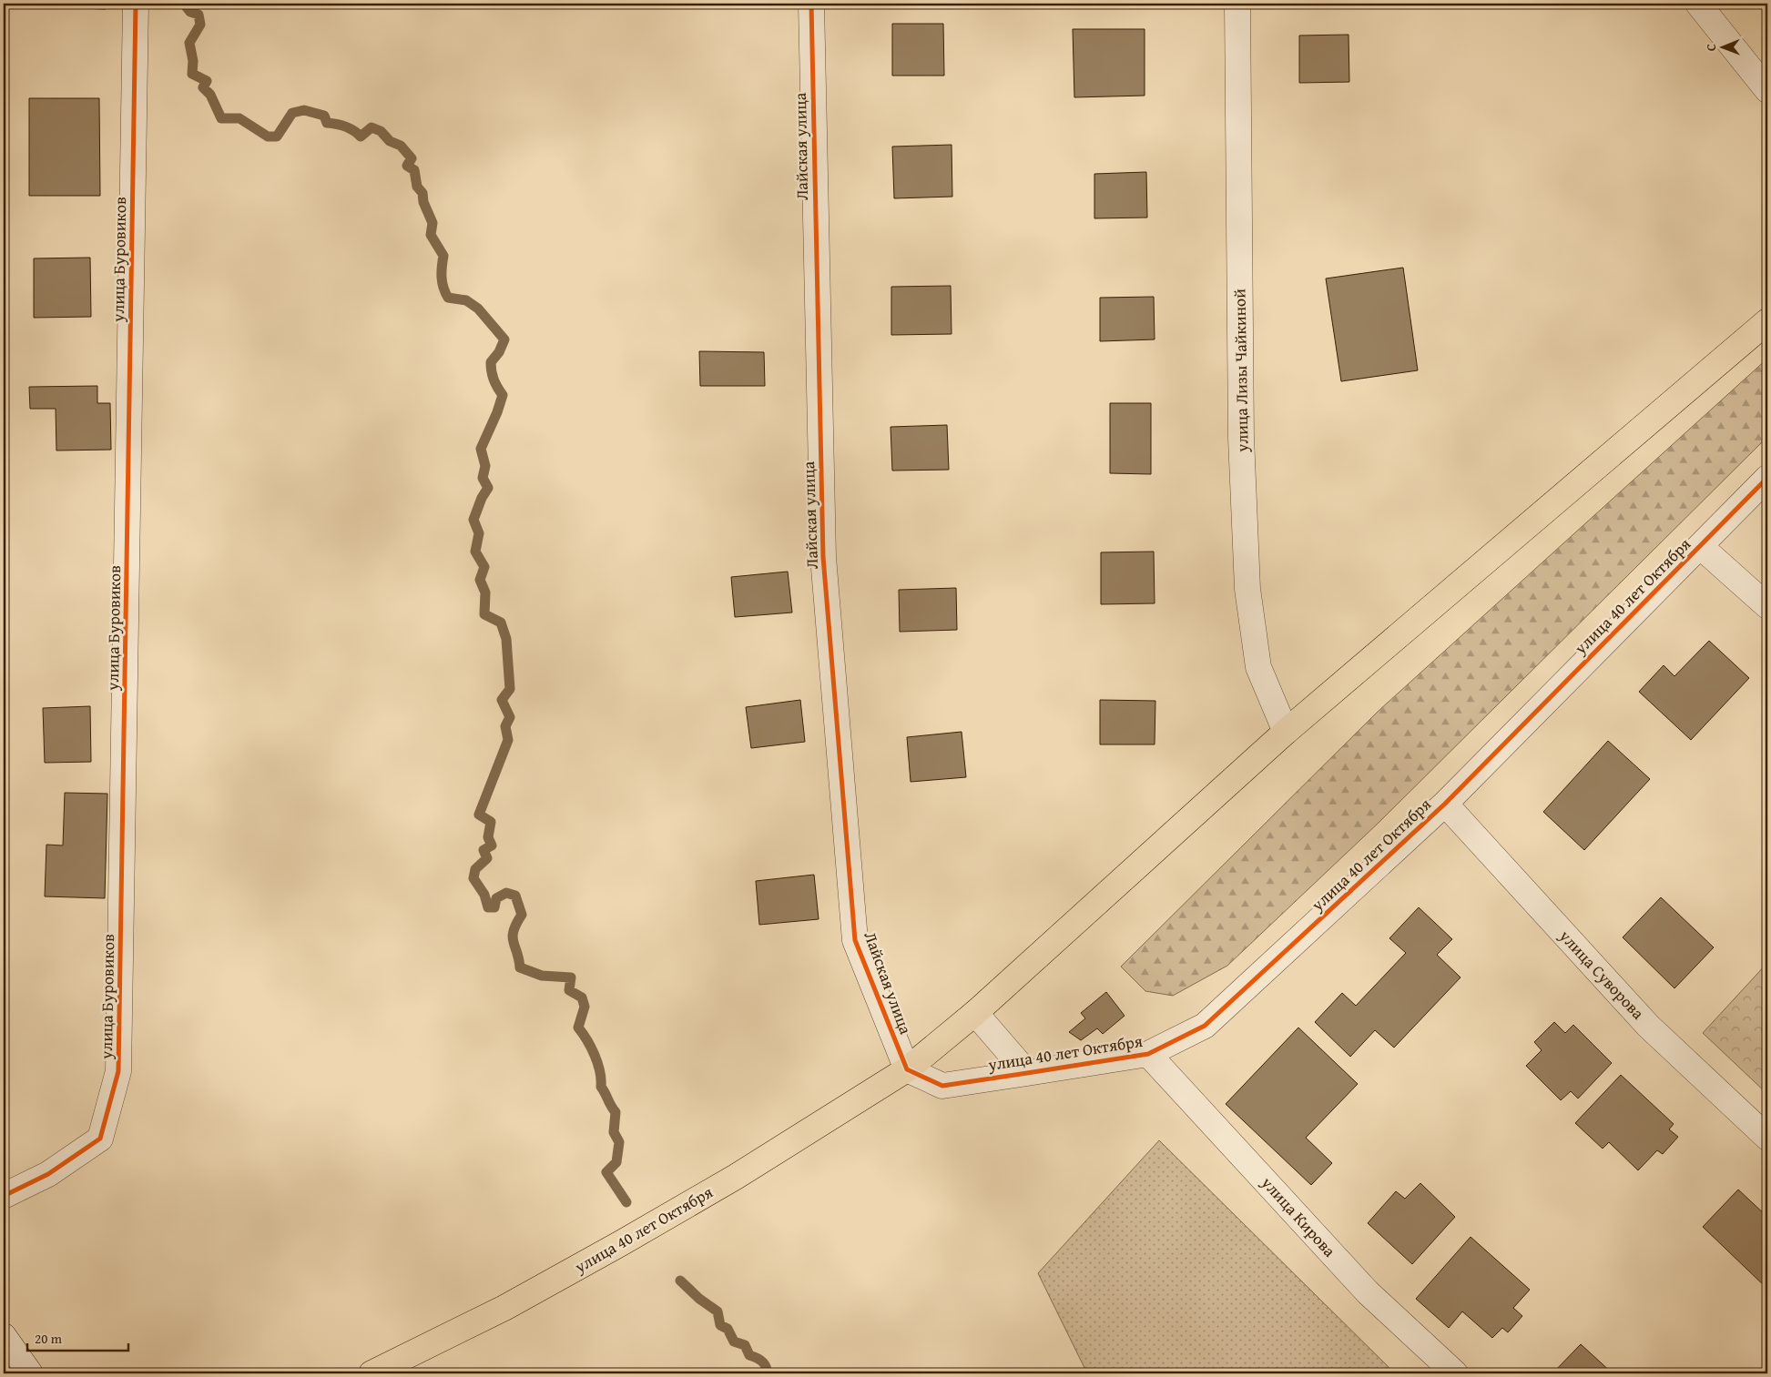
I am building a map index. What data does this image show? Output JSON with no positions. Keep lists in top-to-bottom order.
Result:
{
  "streets": {
    "main road": ["улица 40 лет Октября"],
    "street": [
      "Лайская улица",
      "улица Буровиков",
      "улица Лизы Чайкиной",
      "улица Суворова",
      "улица Кирова"
    ]
  },
  "crossings": [
    ["Лайская улица", "улица 40 лет Октября"],
    ["улица Лизы Чайкиной", "улица 40 лет Октября"],
    ["улица 40 лет Октября", "улица Суворова"],
    ["улица 40 лет Октября", "улица Кирова"]
  ],
  "scale_bar": "20 m",
  "north": "left"
}
